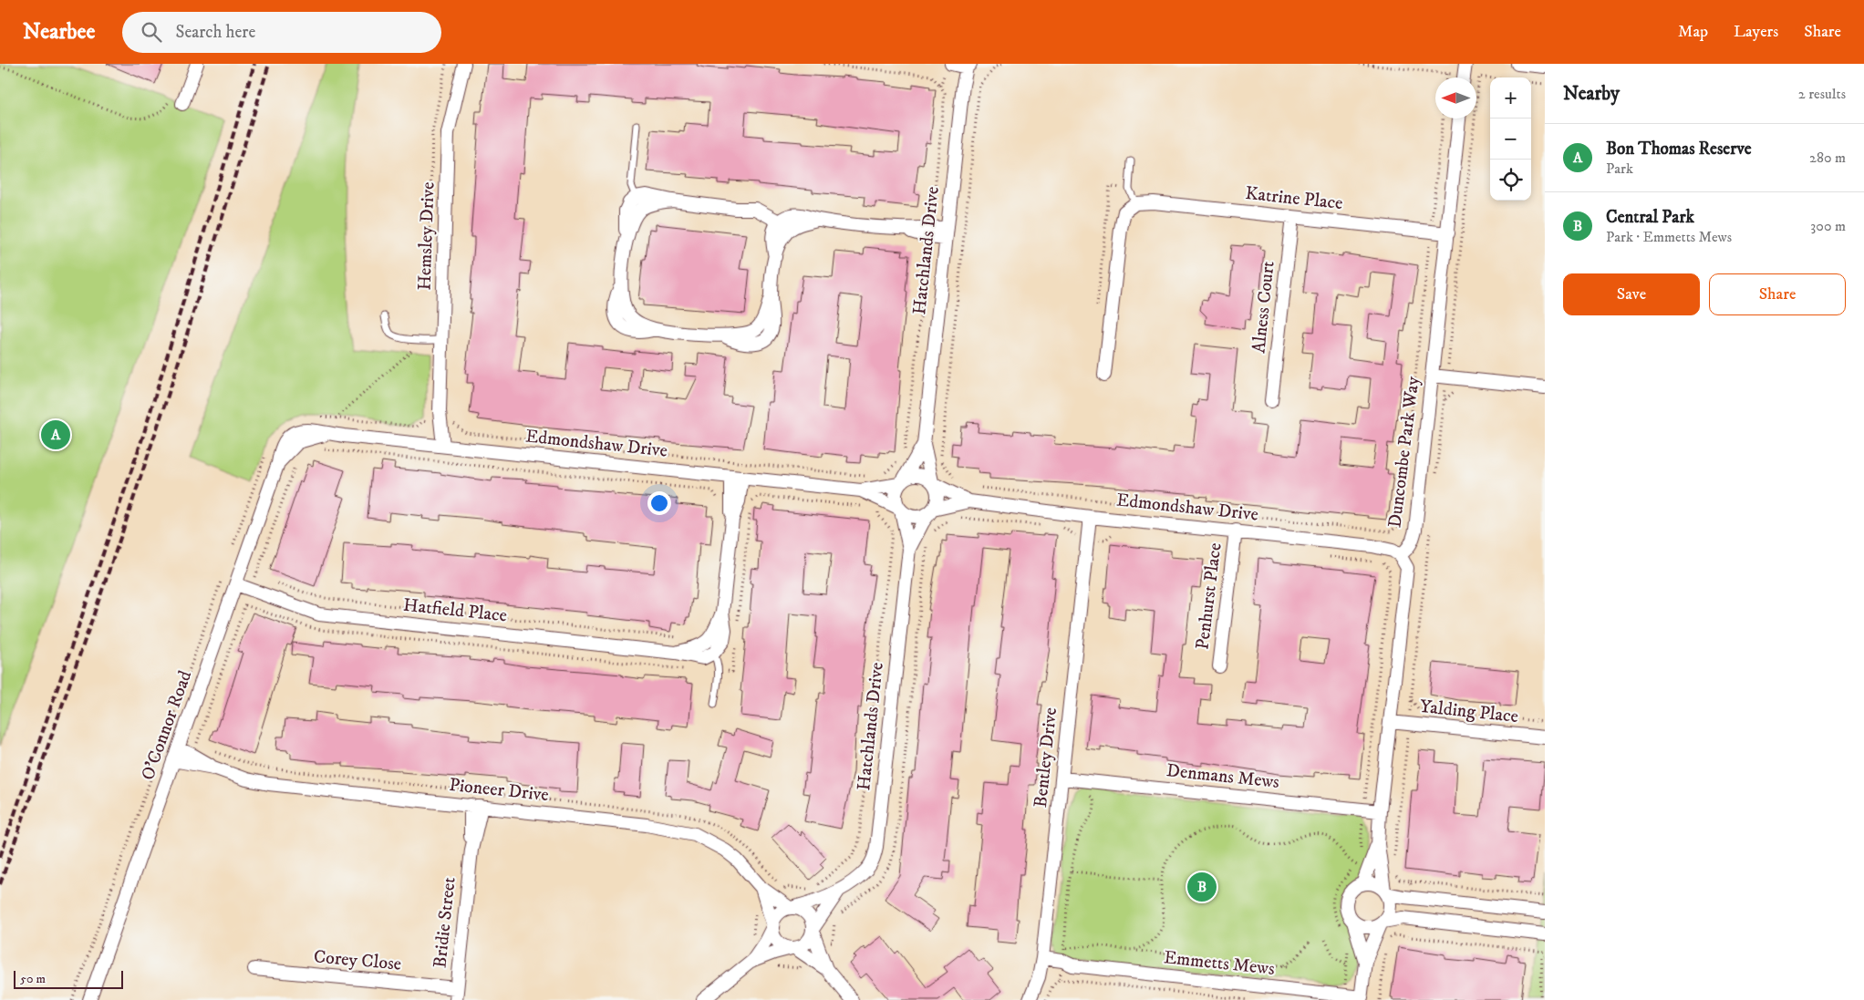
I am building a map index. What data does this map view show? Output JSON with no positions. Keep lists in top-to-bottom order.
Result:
{
  "streets": {
    "street": [
      "Katrine Place",
      "Hemsley Drive",
      "Hatchlands Drive",
      "Alness Court",
      "Edmondshaw Drive",
      "Duncombe Park Way",
      "Penhurst Place",
      "Hatfield Place",
      "Yalding Place",
      "O'Connor Road",
      "Bentley Drive",
      "Denmans Mews",
      "Pioneer Drive",
      "Bridie Street",
      "Corey Close",
      "Emmetts Mews"
    ]
  },
  "crossings": [
    ["Katrine Place", "Alness Court"],
    ["Katrine Place", "Duncombe Park Way"],
    ["Hemsley Drive", "Edmondshaw Drive"],
    ["Hatchlands Drive", "Edmondshaw Drive"],
    ["Hatchlands Drive", "Pioneer Drive"],
    ["Edmondshaw Drive", "Duncombe Park Way"],
    ["Edmondshaw Drive", "Penhurst Place"],
    ["Edmondshaw Drive", "O'Connor Road"],
    ["Edmondshaw Drive", "Bentley Drive"],
    ["Duncombe Park Way", "Yalding Place"],
    ["Duncombe Park Way", "Denmans Mews"],
    ["Hatfield Place", "O'Connor Road"],
    ["O'Connor Road", "Pioneer Drive"],
    ["Bentley Drive", "Denmans Mews"],
    ["Bentley Drive", "Emmetts Mews"],
    ["Pioneer Drive", "Bridie Street"],
    ["Bridie Street", "Corey Close"]
  ],
  "scale_bar": "50 m",
  "north": "left",
  "page": {
    "header": "Nearbee",
    "search": "Search here",
    "nav": ["Map", "Layers", "Share"],
    "heading": ["Nearby", "2 results"],
    "map_buttons": ["+", "−"],
    "list": [
      {
        "mark": "A",
        "name": "Bon Thomas Reserve",
        "note": "Park",
        "value": "280 m"
      },
      {
        "mark": "B",
        "name": "Central Park",
        "note": "Park · Emmetts Mews",
        "value": "300 m"
      }
    ],
    "buttons": ["Save", "Share"],
    "pins": ["A", "B"],
    "scale": "50 m"
  }
}
